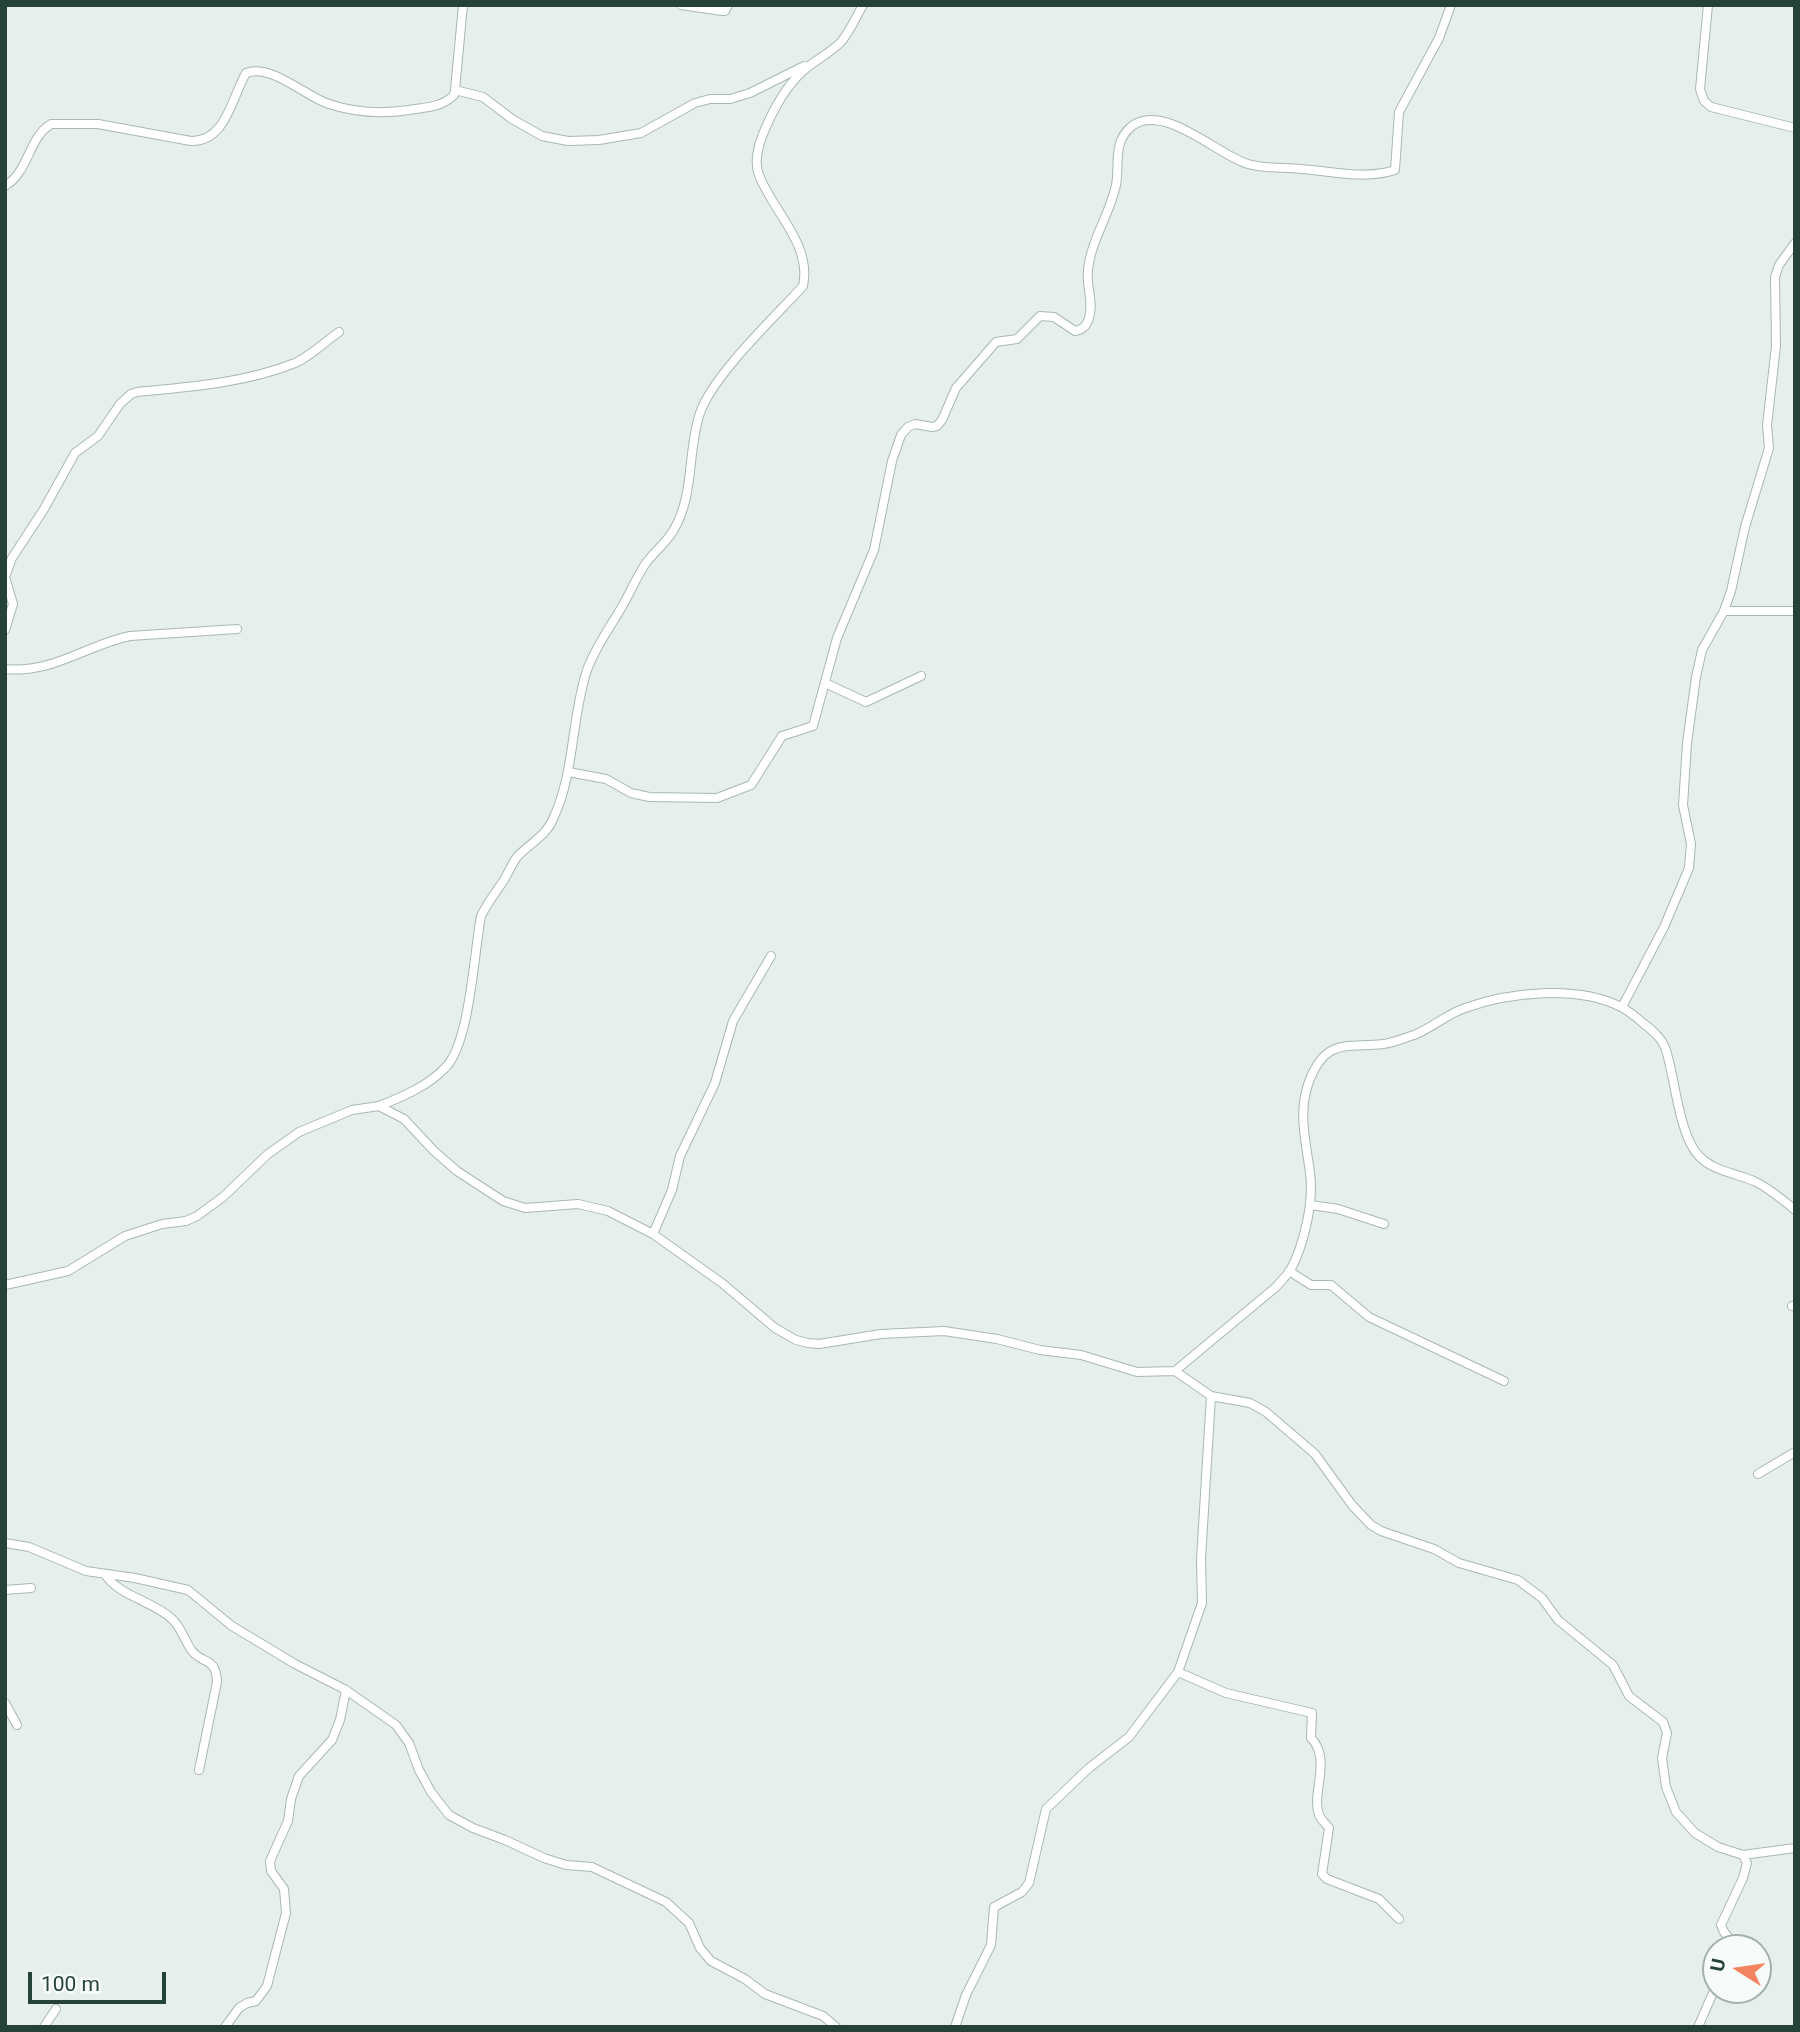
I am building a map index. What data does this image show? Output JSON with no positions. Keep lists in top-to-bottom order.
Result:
{
  "scale_bar": "100 m",
  "north": "left"
}
